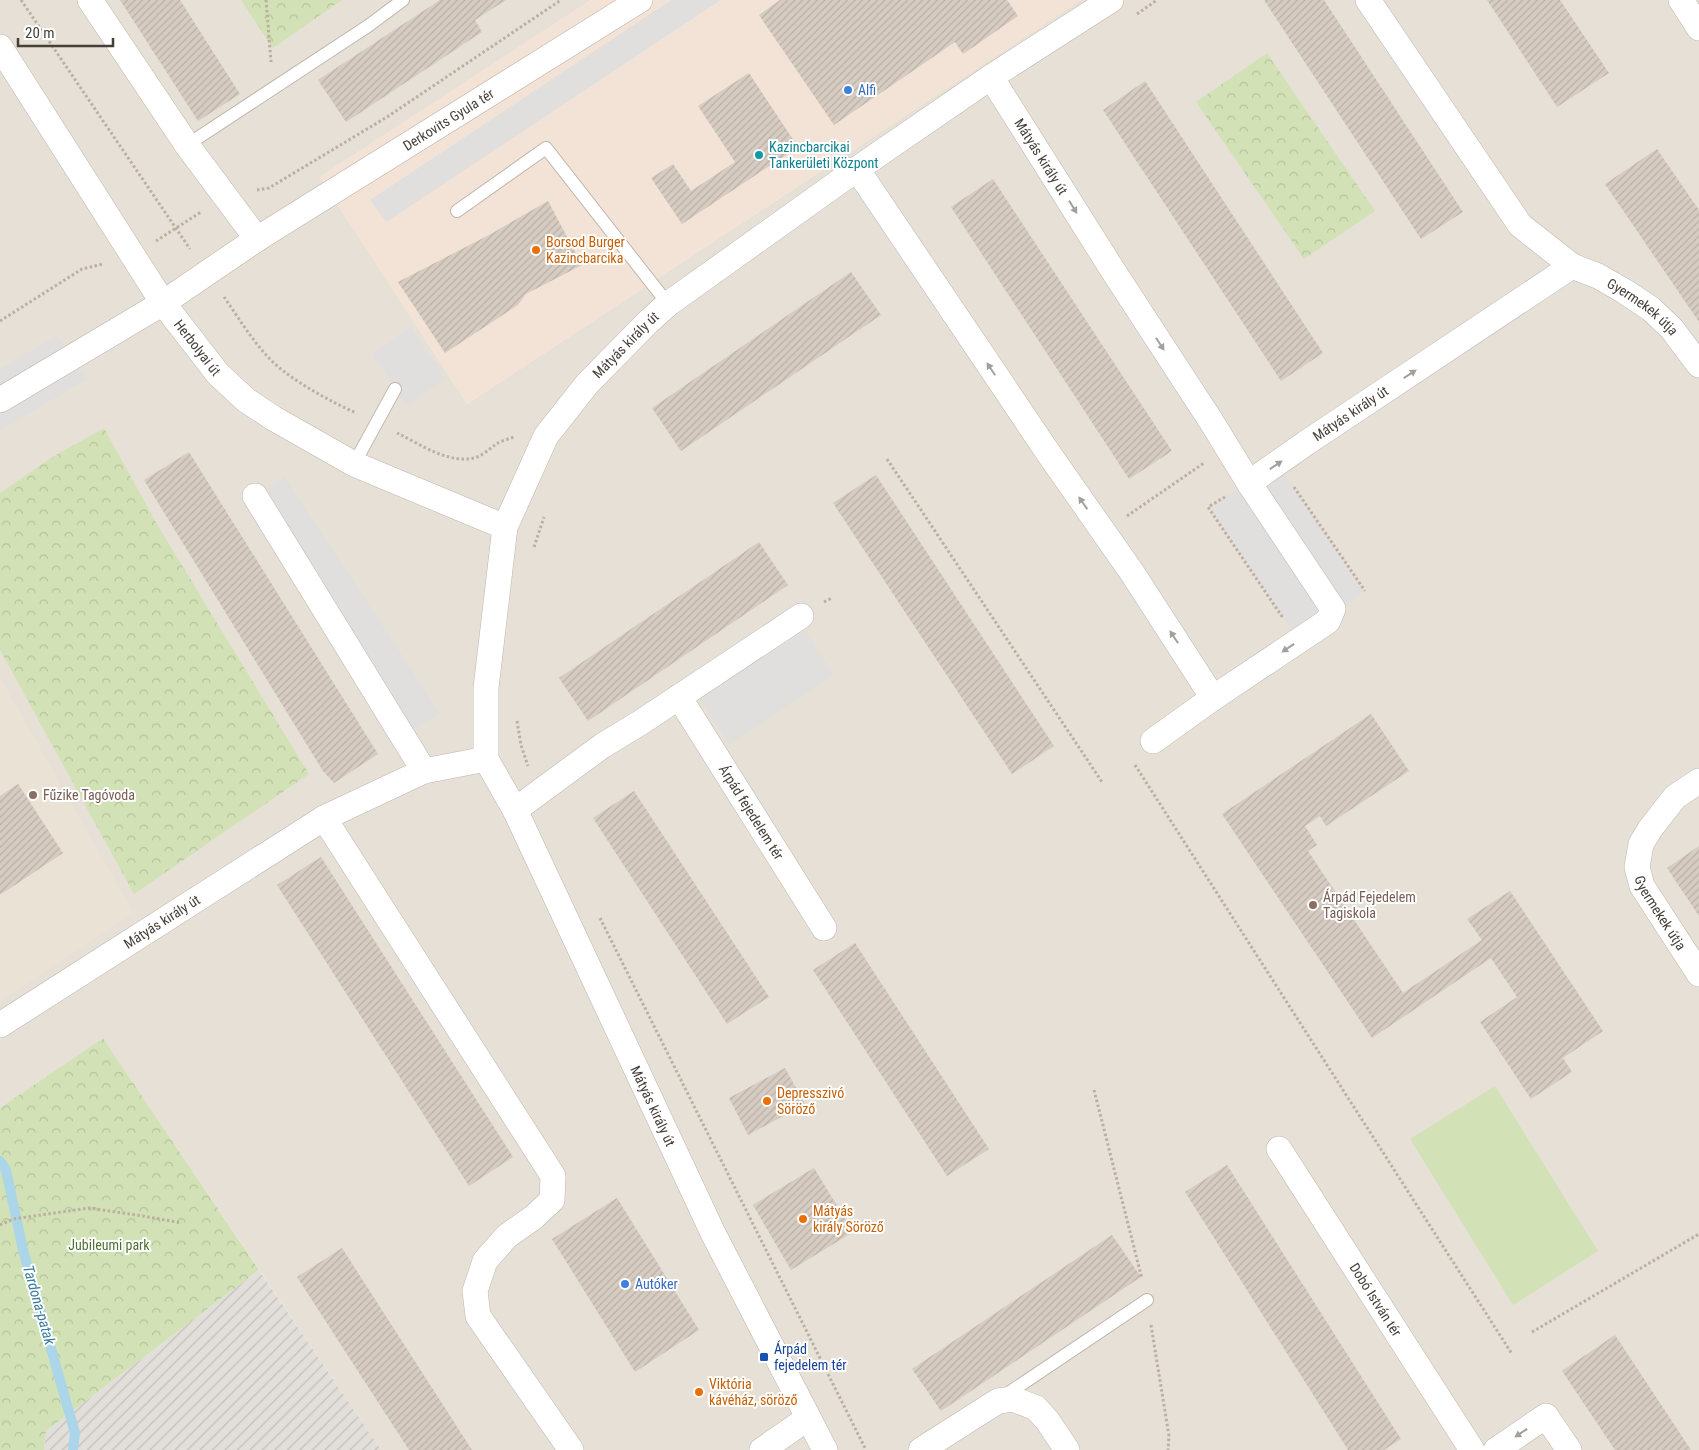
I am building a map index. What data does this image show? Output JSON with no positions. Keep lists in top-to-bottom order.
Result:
{
  "streets": {
    "street": [
      "Derkovits Gyula tér",
      "Mátyás király út",
      "Gyermekek útja",
      "Herbolyai út",
      "Árpád fejedelem tér",
      "Dobó István tér"
    ]
  },
  "crossings": [
    ["Derkovits Gyula tér", "Herbolyai út"],
    ["Mátyás király út", "Gyermekek útja"],
    ["Mátyás király út", "Herbolyai út"]
  ],
  "water": ["Tardona-patak"],
  "parks": ["Jubileumi park"],
  "places": {
    "other": [
      "Alfi",
      "Kazincbarcikai Tankerületi Központ",
      "Borsod Burger Kazincbarcika",
      "Fűzike Tagóvoda",
      "Árpád Fejedelem Tagiskola",
      "Depresszivó Söröző",
      "Mátyás király Söröző",
      "Autóker",
      "Viktória kávéház, söröző"
    ],
    "transit": ["Árpád fejedelem tér"]
  },
  "scale_bar": "20 m"
}
